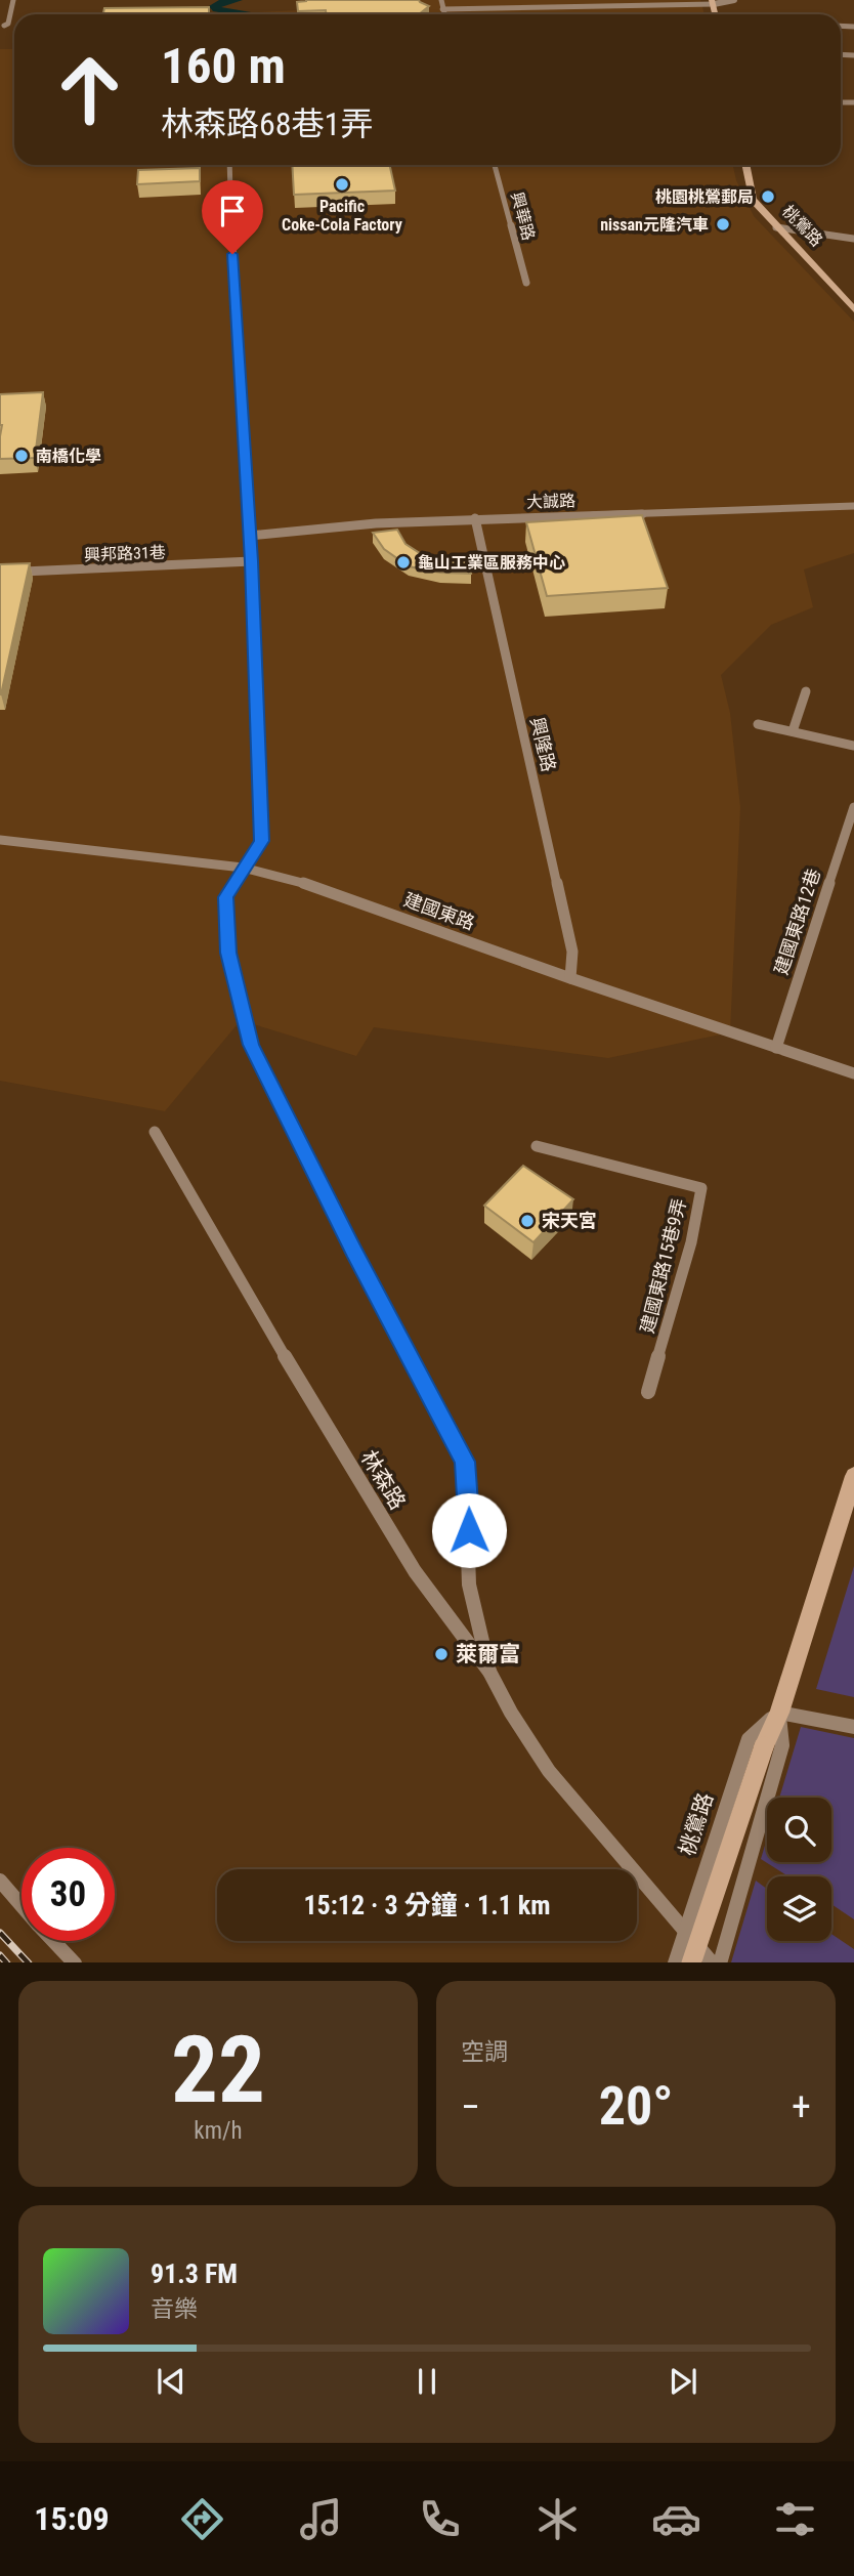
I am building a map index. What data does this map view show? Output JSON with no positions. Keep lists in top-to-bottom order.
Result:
{
  "streets": {
    "main road": ["桃鶯路"],
    "street": [
      "興華路",
      "大誠路",
      "興邦路31巷",
      "興隆路",
      "建國東路",
      "建國東路12巷",
      "建國東路15巷9弄",
      "林森路"
    ]
  },
  "crossings": [
    ["桃鶯路", "林森路"],
    ["大誠路", "興隆路"],
    ["興隆路", "建國東路"],
    ["建國東路", "建國東路12巷"]
  ],
  "places": [
    "Pacific Coke-Cola Factory",
    "桃園桃鶯郵局",
    "nissan元隆汽車",
    "南橋化學",
    "龜山工業區服務中心",
    "宋天宮",
    "萊爾富"
  ],
  "page": {
    "turn": ["160 m", "林森路68巷1弄"],
    "limit": "30",
    "trip": "15:12 · 3 分鐘 · 1.1 km",
    "tile": [
      ["22", "km/h"],
      "空調"
    ],
    "heat": ["−", "20°", "+"],
    "song": ["91.3 FM", "音樂"],
    "tabs": "15:09"
  }
}
